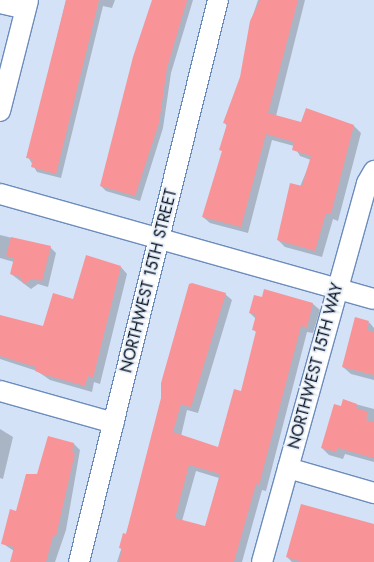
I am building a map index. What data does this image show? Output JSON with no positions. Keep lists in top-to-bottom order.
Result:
{
  "streets": {
    "street": ["NORTHWEST 15TH STREET", "NORTHWEST 15TH WAY"]
  }
}
